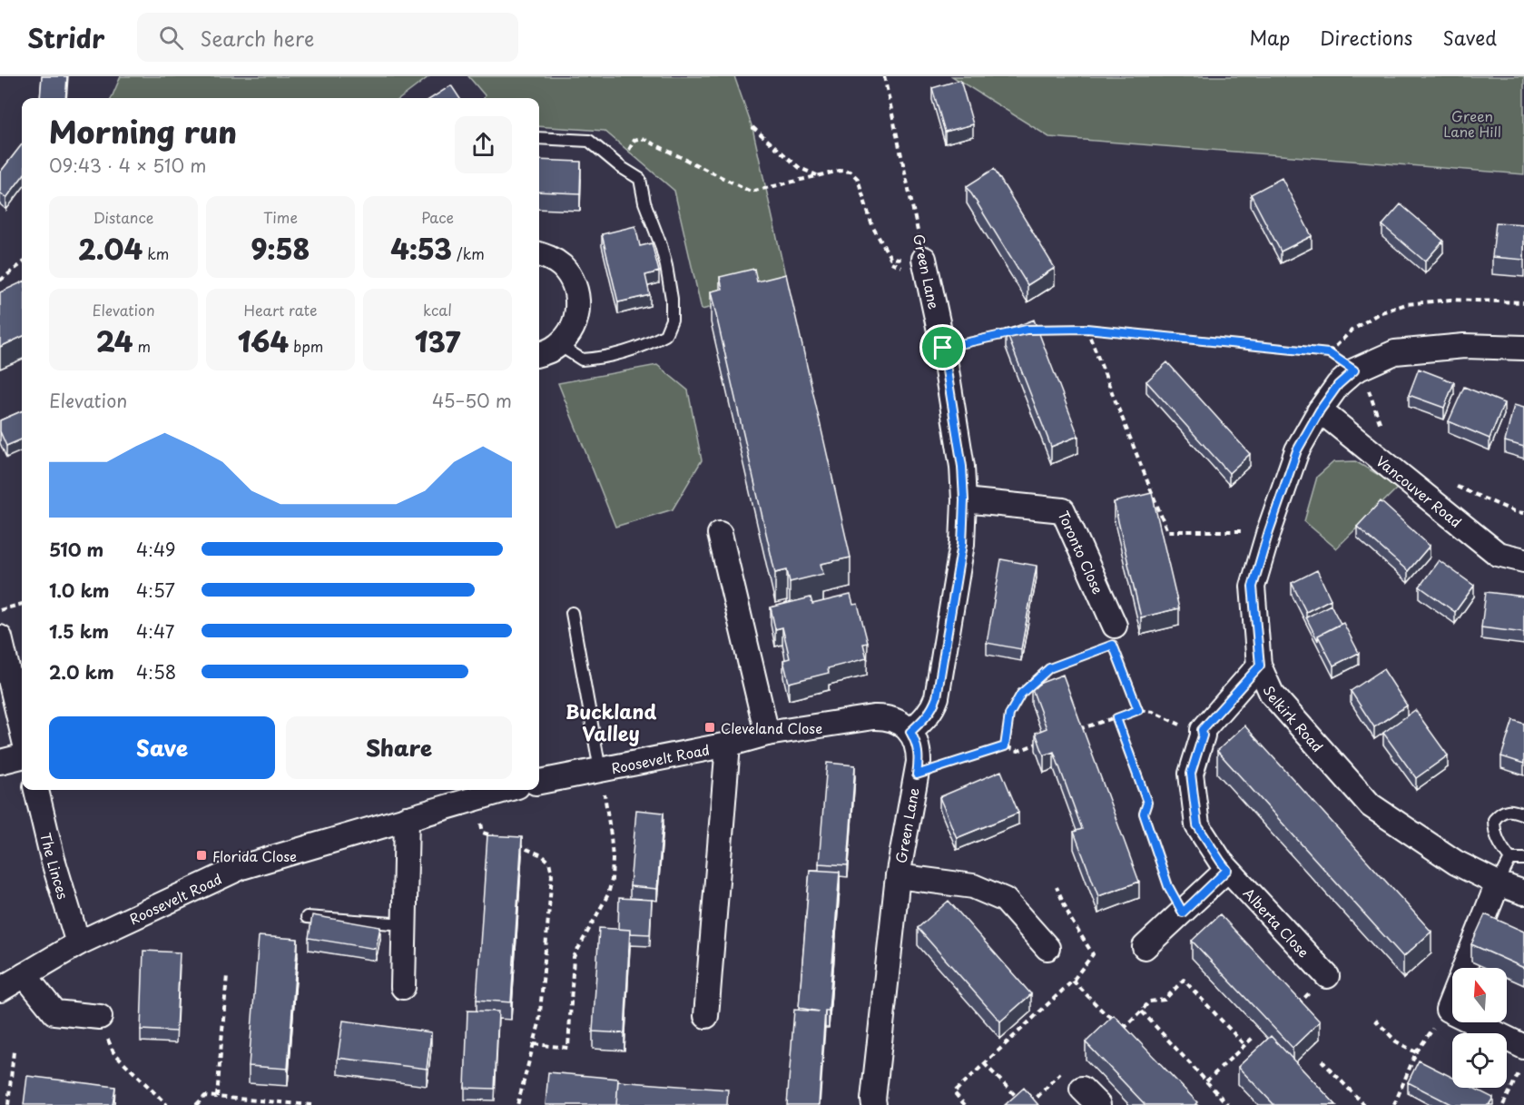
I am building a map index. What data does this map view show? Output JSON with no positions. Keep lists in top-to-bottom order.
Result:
{
  "streets": {
    "street": [
      "Green Lane",
      "Vancouver Road",
      "Toronto Close",
      "Selkirk Road",
      "Roosevelt Road",
      "The Linces",
      "Alberta Close"
    ]
  },
  "crossings": [
    ["Green Lane", "Toronto Close"],
    ["Green Lane", "Roosevelt Road"],
    ["Vancouver Road", "Selkirk Road"],
    ["Selkirk Road", "Alberta Close"],
    ["Roosevelt Road", "The Linces"]
  ],
  "districts": ["Buckland Valley"],
  "parks": ["Green Lane Hill"],
  "places": {
    "transit": ["Cleveland Close", "Florida Close"]
  },
  "north": "top",
  "page": {
    "header": "Stridr",
    "search": "Search here",
    "nav": ["Map", "Directions", "Saved"],
    "heading": ["Morning run", "09:43 · 4 × 510 m"],
    "stats": [
      ["Distance", "2.04 km"],
      ["Time", "9:58"],
      ["Pace", "4:53 /km"],
      ["Elevation", "24 m"],
      ["Heart rate", "164 bpm"],
      ["kcal", "137"]
    ],
    "chart": ["Elevation", "45–50 m"],
    "list": [
      {
        "name": "510 m",
        "note": "4:49"
      },
      {
        "name": "1.0 km",
        "note": "4:57"
      },
      {
        "name": "1.5 km",
        "note": "4:47"
      },
      {
        "name": "2.0 km",
        "note": "4:58"
      }
    ],
    "buttons": ["Save", "Share"]
  }
}
